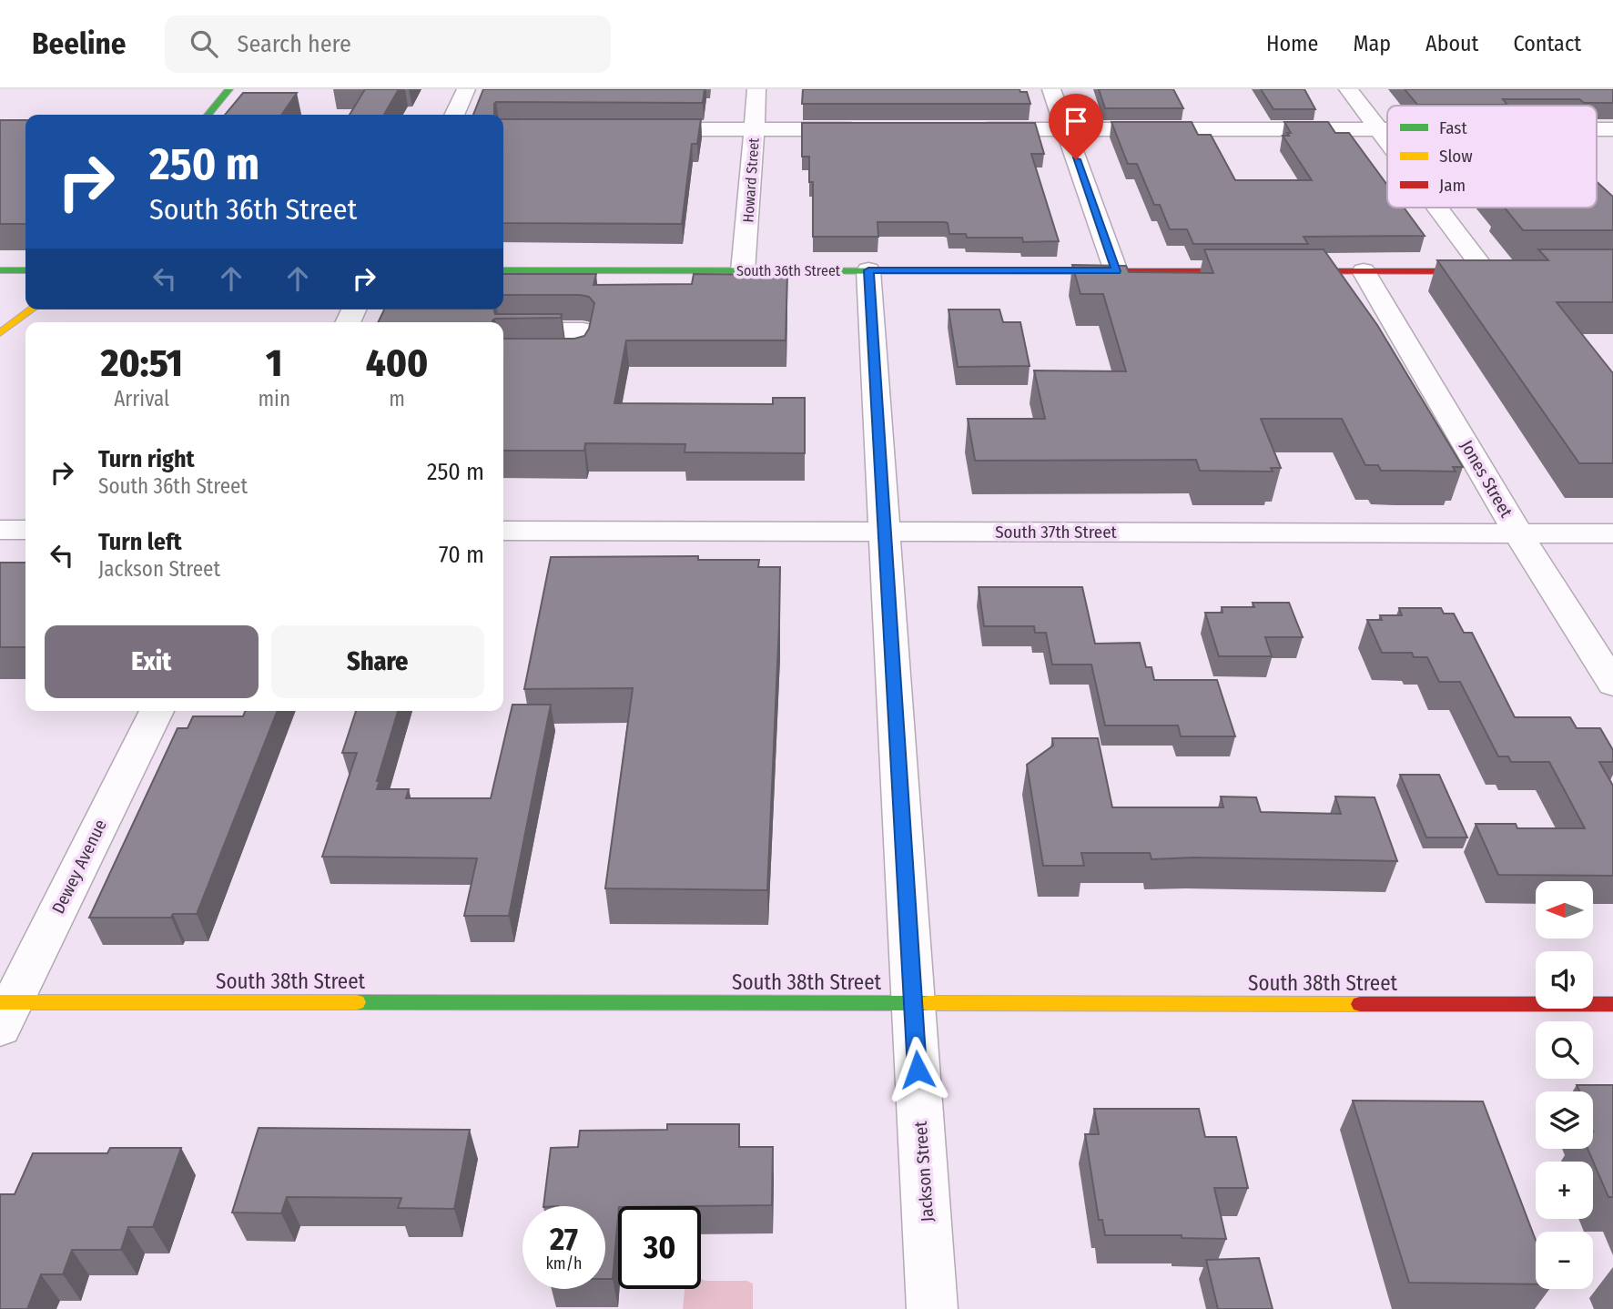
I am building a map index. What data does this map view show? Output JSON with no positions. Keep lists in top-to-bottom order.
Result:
{
  "streets": {
    "street": [
      "Howard Street",
      "South 36th Street",
      "Jones Street",
      "South 37th Street",
      "Dewey Avenue",
      "South 38th Street",
      "Jackson Street"
    ]
  },
  "crossings": [
    ["Howard Street", "South 36th Street"],
    ["South 36th Street", "Jones Street"],
    ["South 36th Street", "Jackson Street"],
    ["Jones Street", "South 37th Street"],
    ["South 37th Street", "Jackson Street"],
    ["Dewey Avenue", "South 38th Street"],
    ["South 38th Street", "Jackson Street"]
  ],
  "legend": ["Fast", "Slow", "Jam"],
  "north": "left",
  "page": {
    "header": "Beeline",
    "search": "Search here",
    "nav": [
      "Home",
      "Map",
      "About",
      "Contact"
    ],
    "turn": ["250 m", "South 36th Street"],
    "eta": [
      "20:51",
      "Arrival",
      "1",
      "min",
      "400",
      "m"
    ],
    "list": [
      {
        "name": "Turn right",
        "note": "South 36th Street",
        "value": "250 m"
      },
      {
        "name": "Turn left",
        "note": "Jackson Street",
        "value": "70 m"
      }
    ],
    "buttons": ["Exit", "Share"],
    "map_buttons": ["+", "−"],
    "speed": "27 km/h",
    "limit": "30"
  }
}
